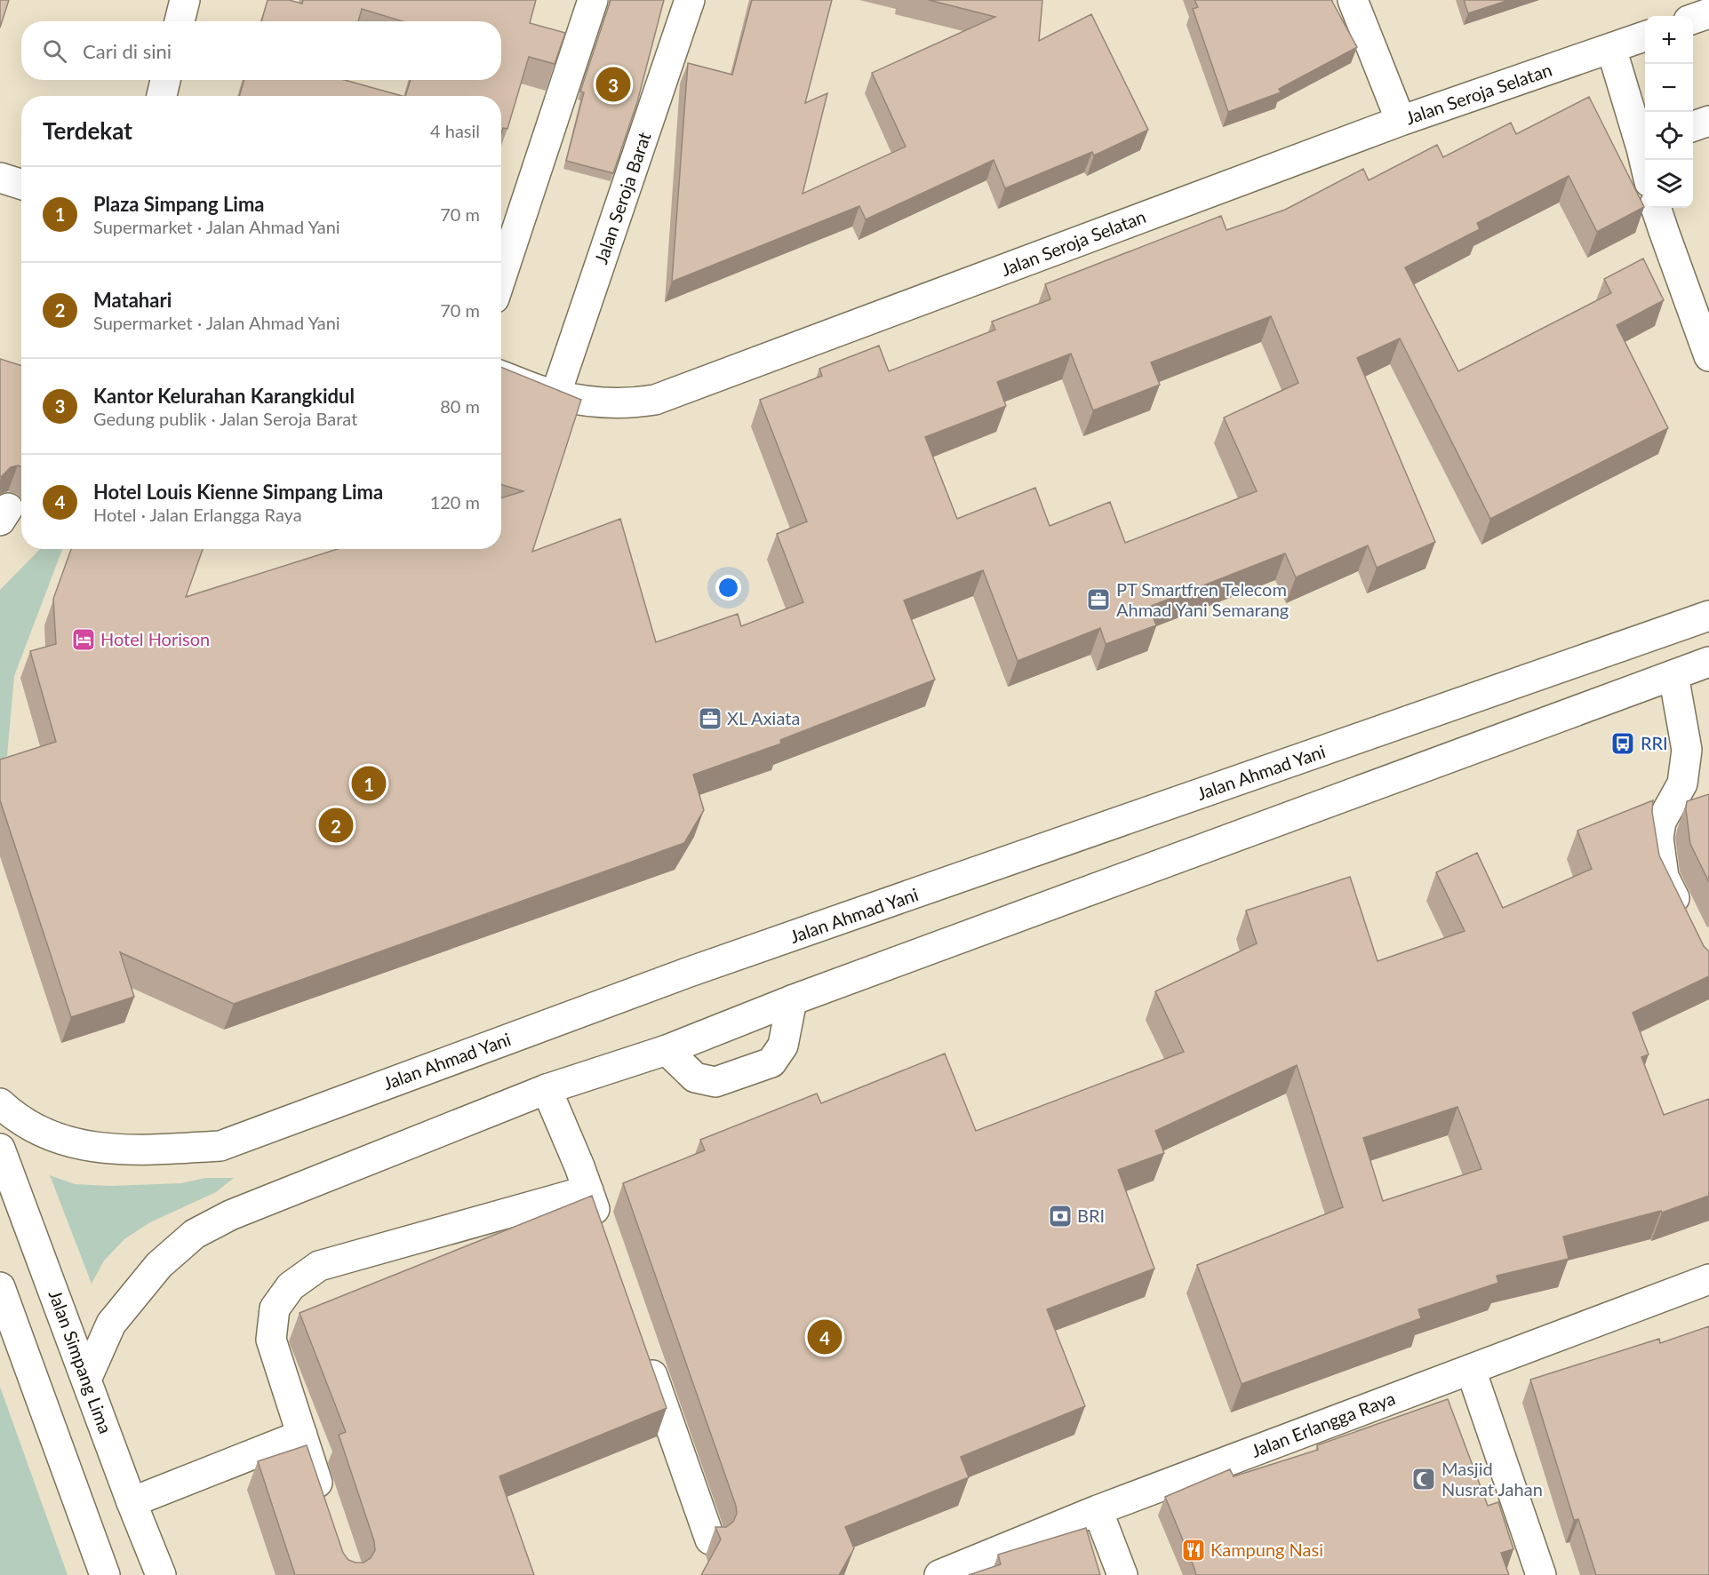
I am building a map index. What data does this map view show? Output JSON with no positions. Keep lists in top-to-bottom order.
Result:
{
  "streets": {
    "main road": [
      "Jalan Seroja Selatan",
      "Jalan Seroja Barat",
      "Jalan Ahmad Yani",
      "Jalan Simpang Lima",
      "Jalan Erlangga Raya"
    ]
  },
  "crossings": [
    ["Jalan Seroja Selatan", "Jalan Seroja Barat"]
  ],
  "places": {
    "office": ["PT Smartfren Telecom Ahmad Yani Semarang", "XL Axiata"],
    "hotel": ["Hotel Horison"],
    "bus stop": ["RRI"],
    "bank": ["BRI"],
    "mosque": ["Masjid Nusrat Jahan"],
    "restaurant": ["Kampung Nasi"]
  },
  "page": {
    "map_buttons": ["+", "−"],
    "search": "Cari di sini",
    "pins": [
      "3",
      "1",
      "2",
      "4"
    ],
    "heading": ["Terdekat", "4 hasil"],
    "list": [
      {
        "mark": "1",
        "name": "Plaza Simpang Lima",
        "note": "Supermarket · Jalan Ahmad Yani",
        "value": "70 m"
      },
      {
        "mark": "2",
        "name": "Matahari",
        "note": "Supermarket · Jalan Ahmad Yani",
        "value": "70 m"
      },
      {
        "mark": "3",
        "name": "Kantor Kelurahan Karangkidul",
        "note": "Gedung publik · Jalan Seroja Barat",
        "value": "80 m"
      },
      {
        "mark": "4",
        "name": "Hotel Louis Kienne Simpang Lima",
        "note": "Hotel · Jalan Erlangga Raya",
        "value": "120 m"
      }
    ]
  }
}
